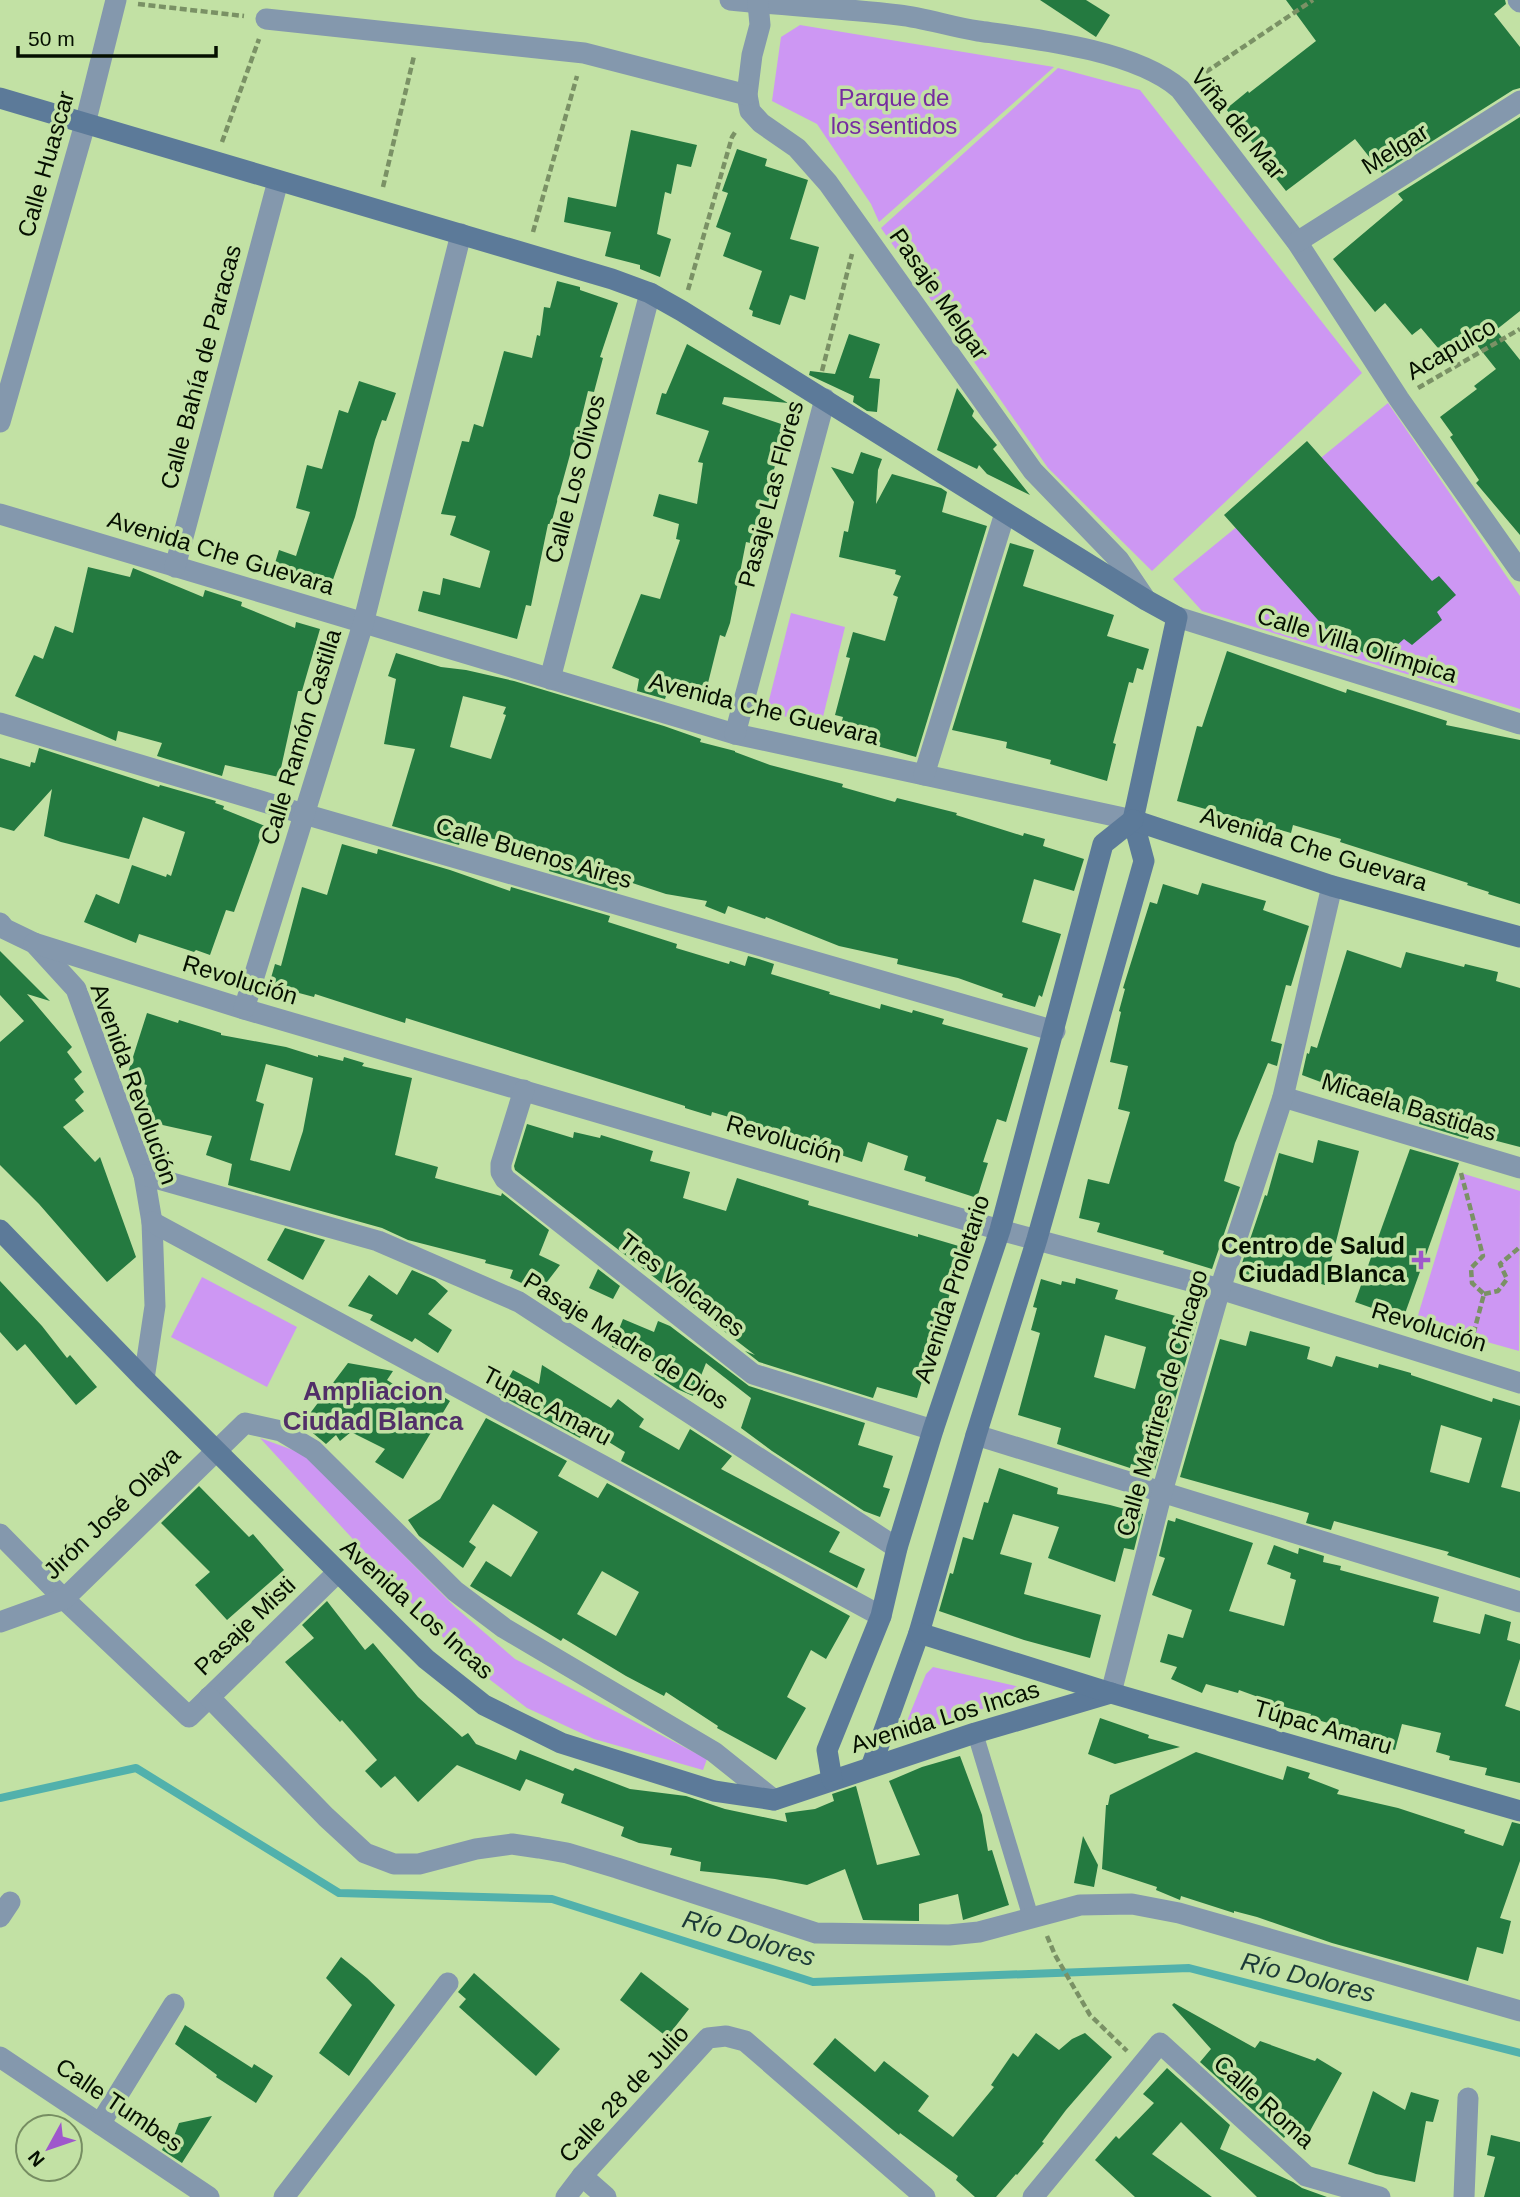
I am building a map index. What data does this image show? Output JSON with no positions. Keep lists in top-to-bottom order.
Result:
{
  "streets": {
    "street": [
      "Viña del Mar",
      "Melgar",
      "Calle Huascar",
      "Pasaje Melgar",
      "Calle Bahía de Paracas",
      "Calle Los Olivos",
      "Pasaje Las Flores",
      "Avenida Che Guevara",
      "Calle Villa Olímpica",
      "Calle Ramón Castilla",
      "Calle Buenos Aires",
      "Revolución",
      "Avenida Revolución",
      "Micaela Bastidas",
      "Tres Volcanes",
      "Avenida Proletario",
      "Pasaje Madre de Dios",
      "Calle Mártires de Chicago",
      "Tupac Amaru",
      "Jirón José Olaya",
      "Avenida Los Incas",
      "Pasaje Misti",
      "Túpac Amaru",
      "Calle 28 de Julio",
      "Calle Roma",
      "Calle Tumbes"
    ],
    "path": ["Acapulco"]
  },
  "crossings": [
    ["Viña del Mar", "Melgar"],
    ["Viña del Mar", "Acapulco"],
    ["Pasaje Melgar", "Pasaje Las Flores"],
    ["Calle Bahía de Paracas", "Avenida Che Guevara"],
    ["Calle Los Olivos", "Avenida Che Guevara"],
    ["Pasaje Las Flores", "Avenida Che Guevara"],
    ["Avenida Che Guevara", "Calle Ramón Castilla"],
    ["Avenida Che Guevara", "Avenida Proletario"],
    ["Avenida Che Guevara", "Calle Mártires de Chicago"],
    ["Calle Ramón Castilla", "Calle Buenos Aires"],
    ["Calle Ramón Castilla", "Revolución"],
    ["Calle Buenos Aires", "Avenida Proletario"],
    ["Revolución", "Avenida Revolución"],
    ["Revolución", "Tres Volcanes"],
    ["Revolución", "Avenida Proletario"],
    ["Revolución", "Calle Mártires de Chicago"],
    ["Avenida Revolución", "Pasaje Madre de Dios"],
    ["Avenida Revolución", "Tupac Amaru"],
    ["Avenida Revolución", "Avenida Los Incas"],
    ["Micaela Bastidas", "Calle Mártires de Chicago"],
    ["Tres Volcanes", "Avenida Proletario"],
    ["Avenida Proletario", "Pasaje Madre de Dios"],
    ["Avenida Proletario", "Tupac Amaru"],
    ["Avenida Proletario", "Avenida Los Incas"],
    ["Calle Mártires de Chicago", "Avenida Los Incas"],
    ["Calle Mártires de Chicago", "Túpac Amaru"],
    ["Jirón José Olaya", "Avenida Los Incas"],
    ["Jirón José Olaya", "Pasaje Misti"],
    ["Avenida Los Incas", "Pasaje Misti"],
    ["Avenida Los Incas", "Túpac Amaru"]
  ],
  "districts": ["Ampliacion Ciudad Blanca"],
  "water": ["Río Dolores"],
  "parks": ["Parque de los sentidos"],
  "places": {
    "health": ["Centro de Salud Ciudad Blanca"]
  },
  "scale_bar": "50 m",
  "north": "bottom left"
}
